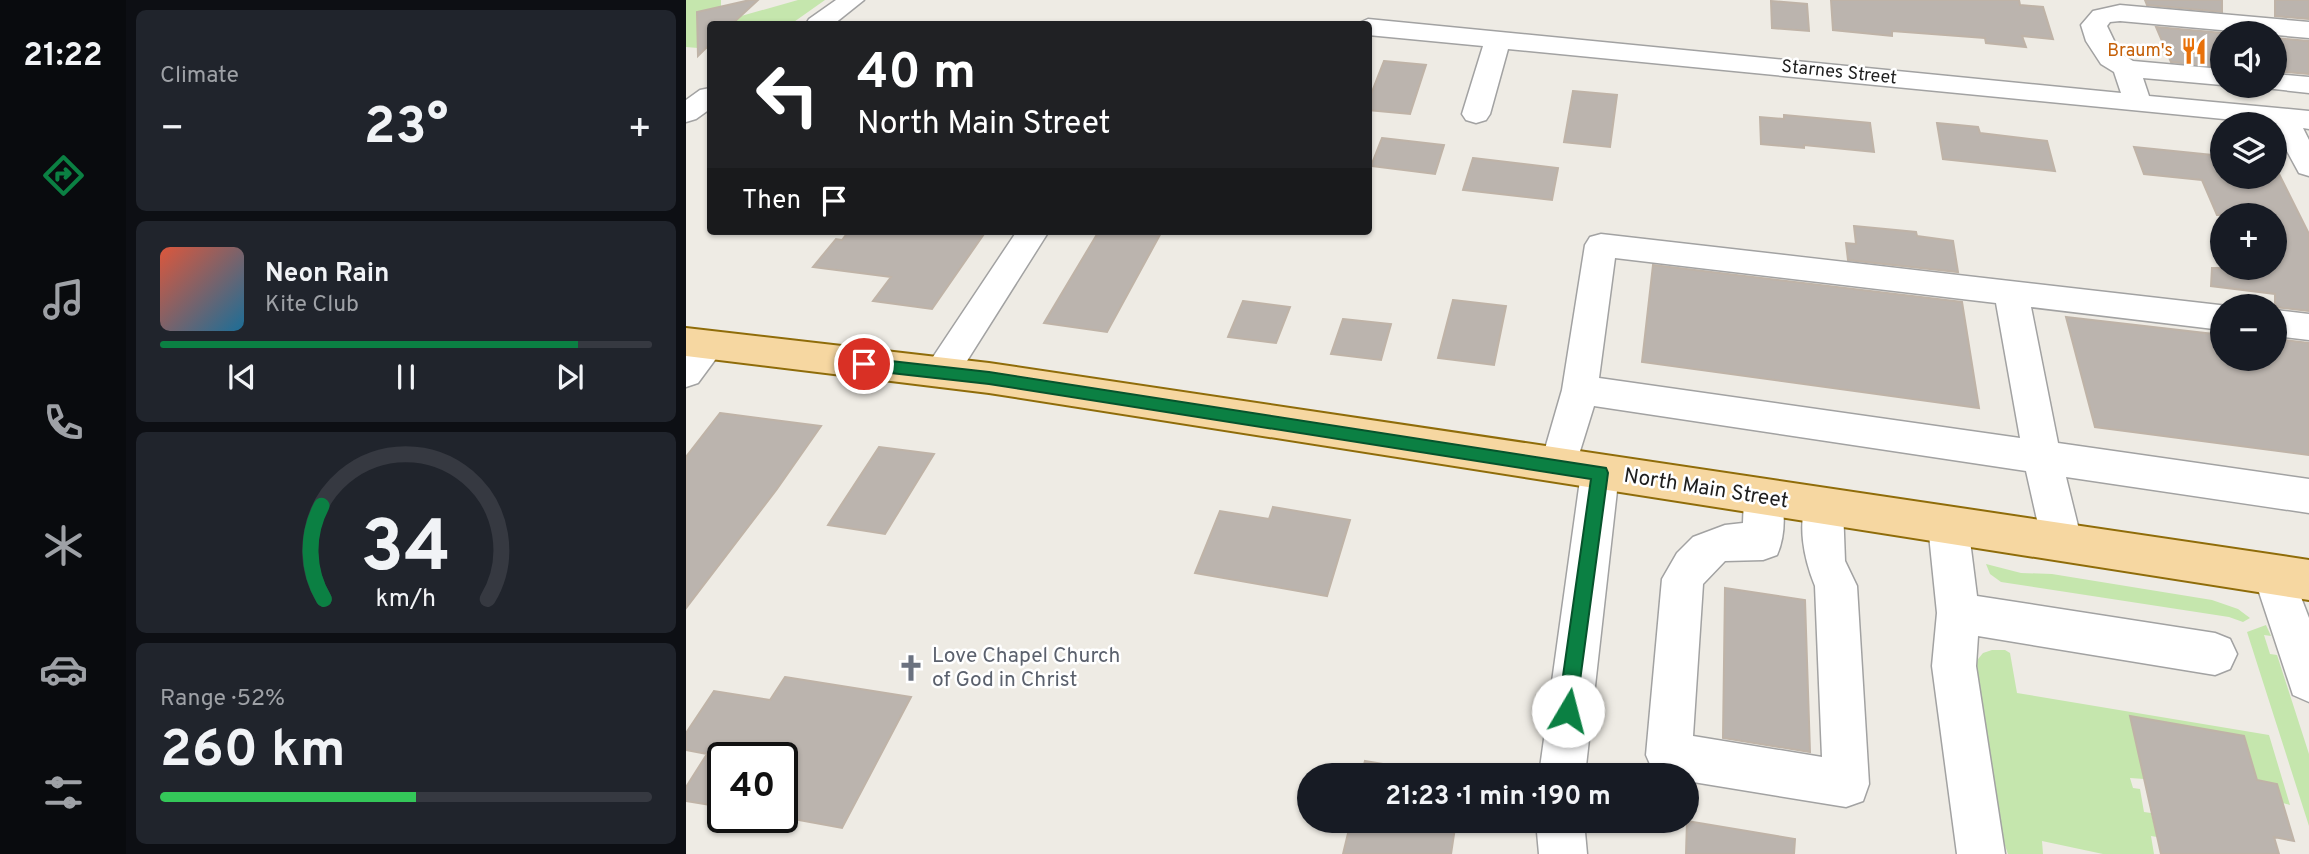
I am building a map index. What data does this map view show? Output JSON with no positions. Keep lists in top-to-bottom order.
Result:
{
  "streets": {
    "main road": ["North Main Street"],
    "street": ["Starnes Street"]
  },
  "places": {
    "restaurant": ["Braum's"],
    "church": ["Love Chapel Church of God in Christ"]
  },
  "page": {
    "tabs": "21:22",
    "tile": [
      "Climate",
      ["Range · 52%", "260 km"]
    ],
    "map_buttons": ["+", "−"],
    "turn": ["40 m", "North Main Street"],
    "heat": ["−", "23°", "+"],
    "then": "Then",
    "song": ["Neon Rain", "Kite Club"],
    "limit": "40",
    "trip": "21:23 · 1 min · 190 m",
    "gauge": ["34", "km/h"]
  }
}
